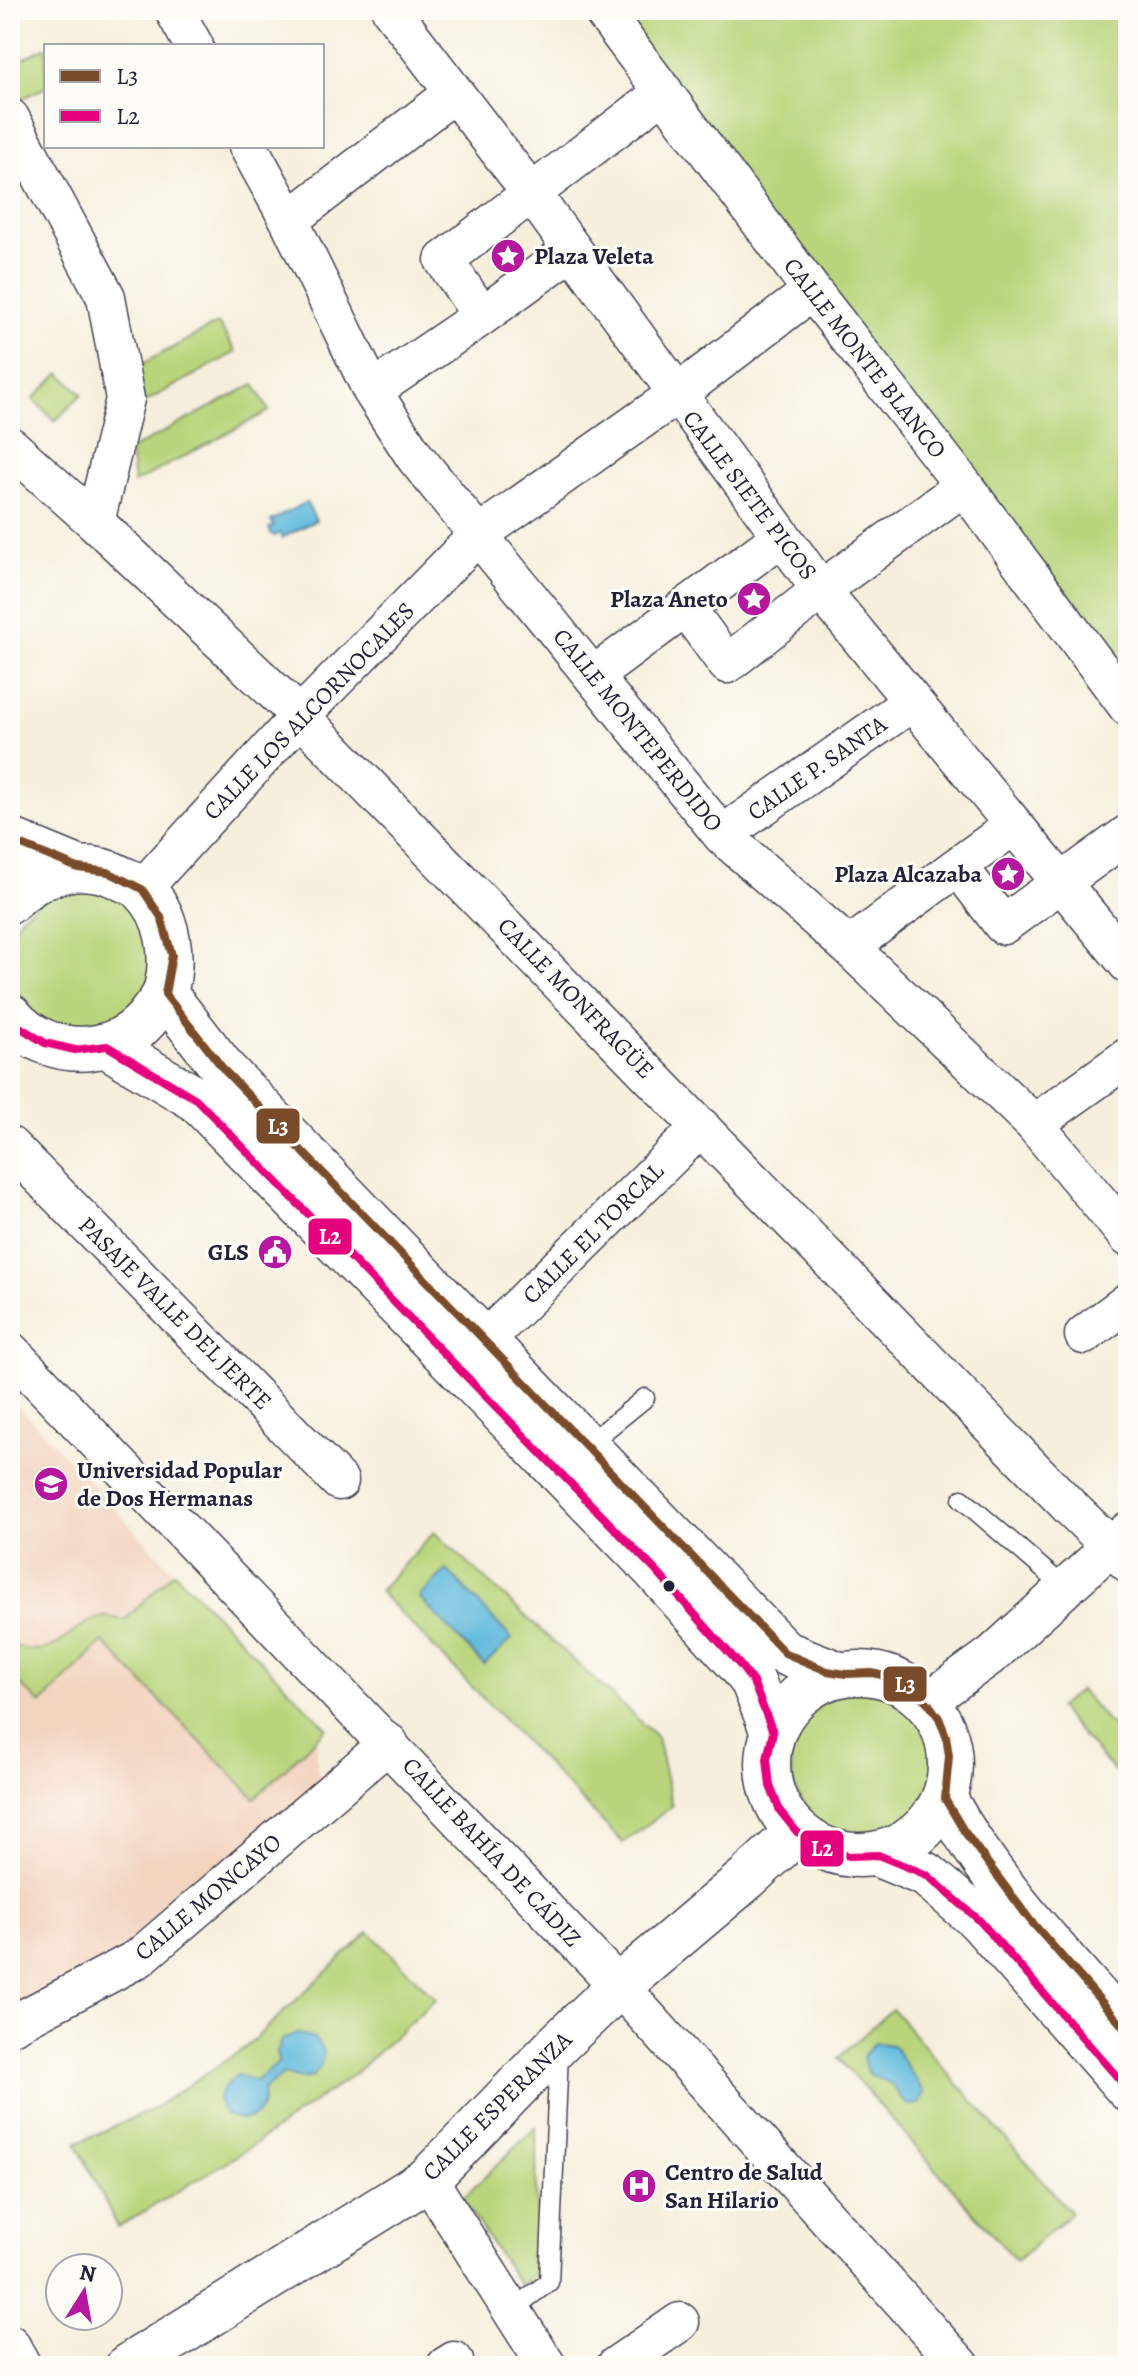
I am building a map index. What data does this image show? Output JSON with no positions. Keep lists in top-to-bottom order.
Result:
{
  "streets": {
    "main road": ["CALLE ESPERANZA"],
    "street": [
      "CALLE MONTE BLANCO",
      "CALLE SIETE PICOS",
      "CALLE LOS ALCORNOCALES",
      "CALLE MONTEPERDIDO",
      "CALLE P. SANTA",
      "CALLE MONFRAGÜE",
      "CALLE EL TORCAL",
      "PASAJE VALLE DEL JERTE",
      "CALLE BAHÍA DE CÁDIZ",
      "CALLE MONCAYO"
    ]
  },
  "crossings": [
    ["CALLE MONTE BLANCO", "CALLE LOS ALCORNOCALES"],
    ["CALLE SIETE PICOS", "CALLE LOS ALCORNOCALES"],
    ["CALLE SIETE PICOS", "CALLE P. SANTA"],
    ["CALLE LOS ALCORNOCALES", "CALLE MONTEPERDIDO"],
    ["CALLE LOS ALCORNOCALES", "CALLE MONFRAGÜE"],
    ["CALLE MONTEPERDIDO", "CALLE P. SANTA"],
    ["CALLE MONFRAGÜE", "CALLE EL TORCAL"],
    ["CALLE BAHÍA DE CÁDIZ", "CALLE MONCAYO"],
    ["CALLE BAHÍA DE CÁDIZ", "CALLE ESPERANZA"]
  ],
  "places": {
    "place": ["Plaza Veleta", "Plaza Aneto", "Plaza Alcazaba"],
    "public building": ["GLS"],
    "school or university": ["Universidad Popular de Dos Hermanas"],
    "hospital": ["Centro de Salud San Hilario"]
  },
  "lines": ["transit line L3", "transit line L2"],
  "legend": ["L3", "L2"],
  "north": "top"
}
